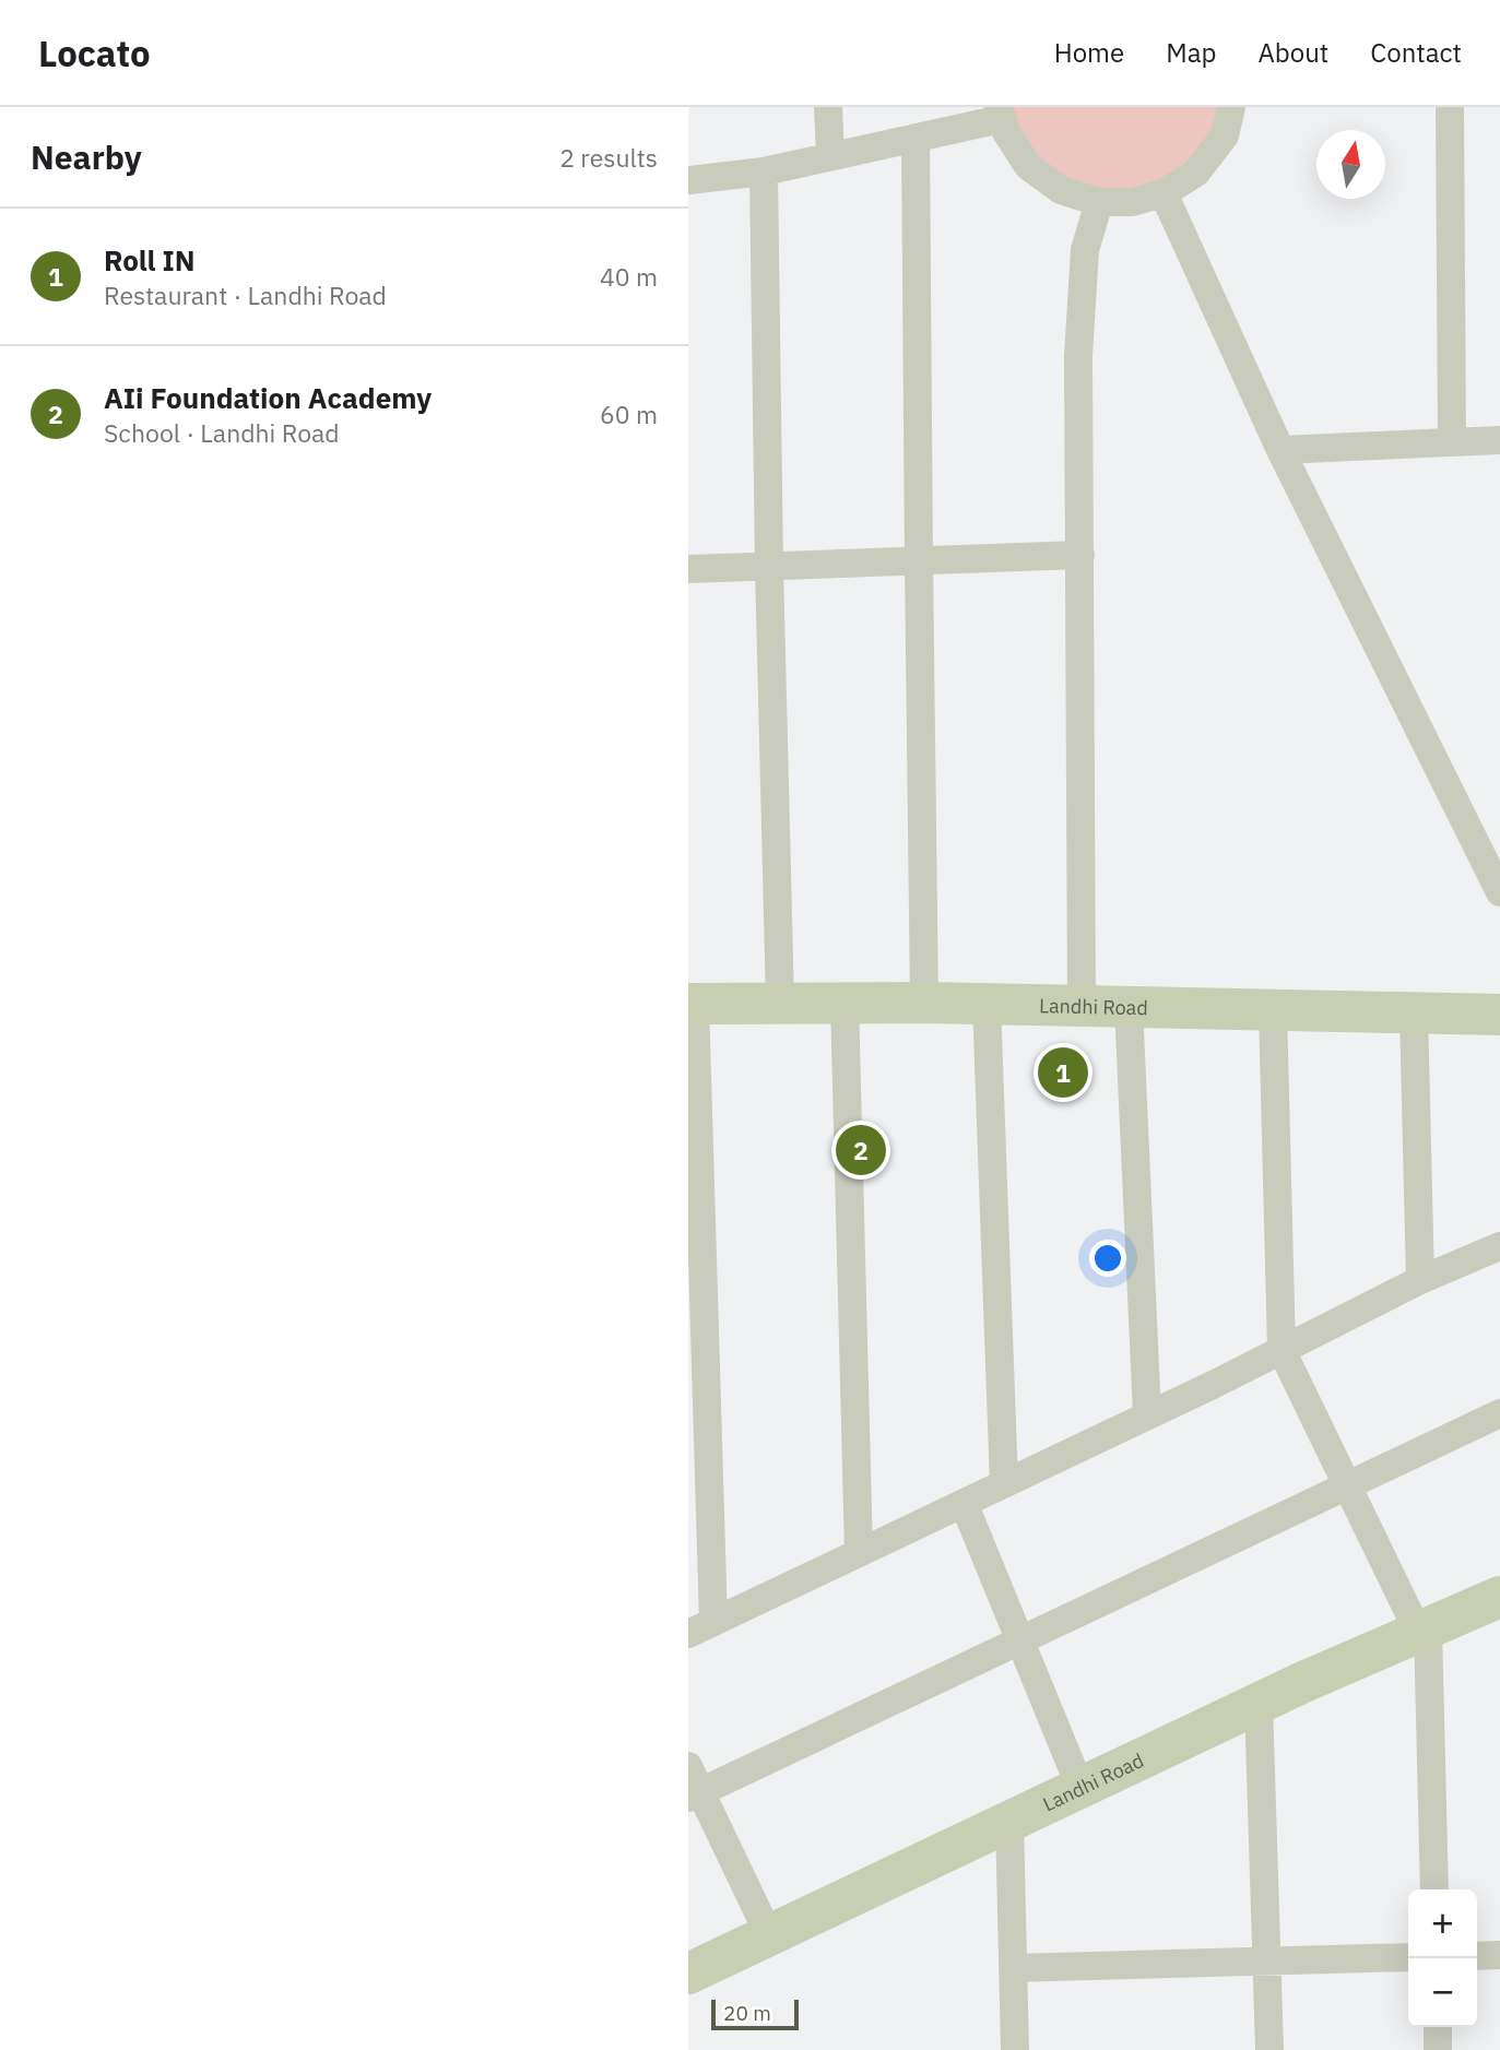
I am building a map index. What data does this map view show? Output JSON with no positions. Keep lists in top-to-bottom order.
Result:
{
  "streets": {
    "main road": ["Landhi Road"]
  },
  "scale_bar": "20 m",
  "north": "top",
  "page": {
    "header": "Locato",
    "nav": [
      "Home",
      "Map",
      "About",
      "Contact"
    ],
    "heading": ["Nearby", "2 results"],
    "list": [
      {
        "mark": "1",
        "name": "Roll IN",
        "note": "Restaurant · Landhi Road",
        "value": "40 m"
      },
      {
        "mark": "2",
        "name": "AIi Foundation Academy",
        "note": "School · Landhi Road",
        "value": "60 m"
      }
    ],
    "pins": ["1", "2"],
    "map_buttons": ["+", "−"],
    "scale": "20 m"
  }
}
